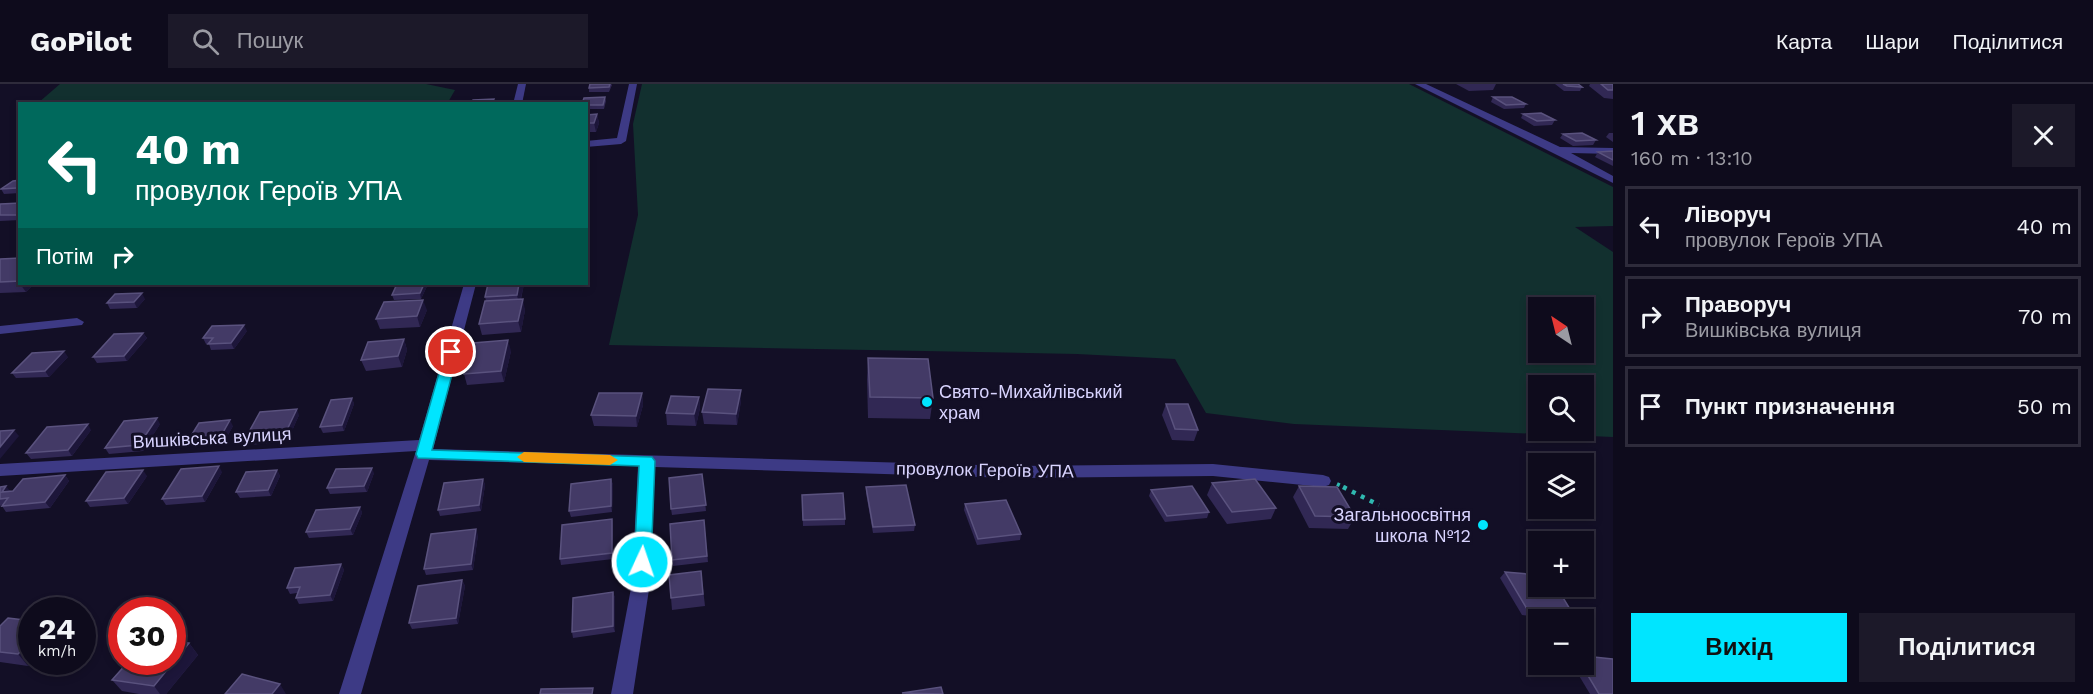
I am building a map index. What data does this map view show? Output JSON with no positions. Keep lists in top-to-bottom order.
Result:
{
  "streets": {
    "street": ["Вишківська вулиця", "провулок Героїв УПА"]
  },
  "crossings": [
    ["Вишківська вулиця", "провулок Героїв УПА"]
  ],
  "places": ["Свято-Михайлівський храм", "Загальноосвітня школа №12"],
  "north": "top left",
  "page": {
    "header": "GoPilot",
    "search": "Пошук",
    "nav": ["Карта", "Шари", "Поділитися"],
    "heading": ["1 хв", "160 m · 13:10"],
    "turn": ["40 m", "провулок Героїв УПА"],
    "list": [
      {
        "name": "Ліворуч",
        "note": "провулок Героїв УПА",
        "value": "40 m"
      },
      {
        "name": "Праворуч",
        "note": "Вишківська вулиця",
        "value": "70 m"
      },
      {
        "name": "Пункт призначення",
        "value": "50 m"
      }
    ],
    "then": "Потім",
    "map_buttons": ["+", "−"],
    "speed": "24 km/h",
    "limit": "30",
    "buttons": ["Вихід", "Поділитися"]
  }
}
